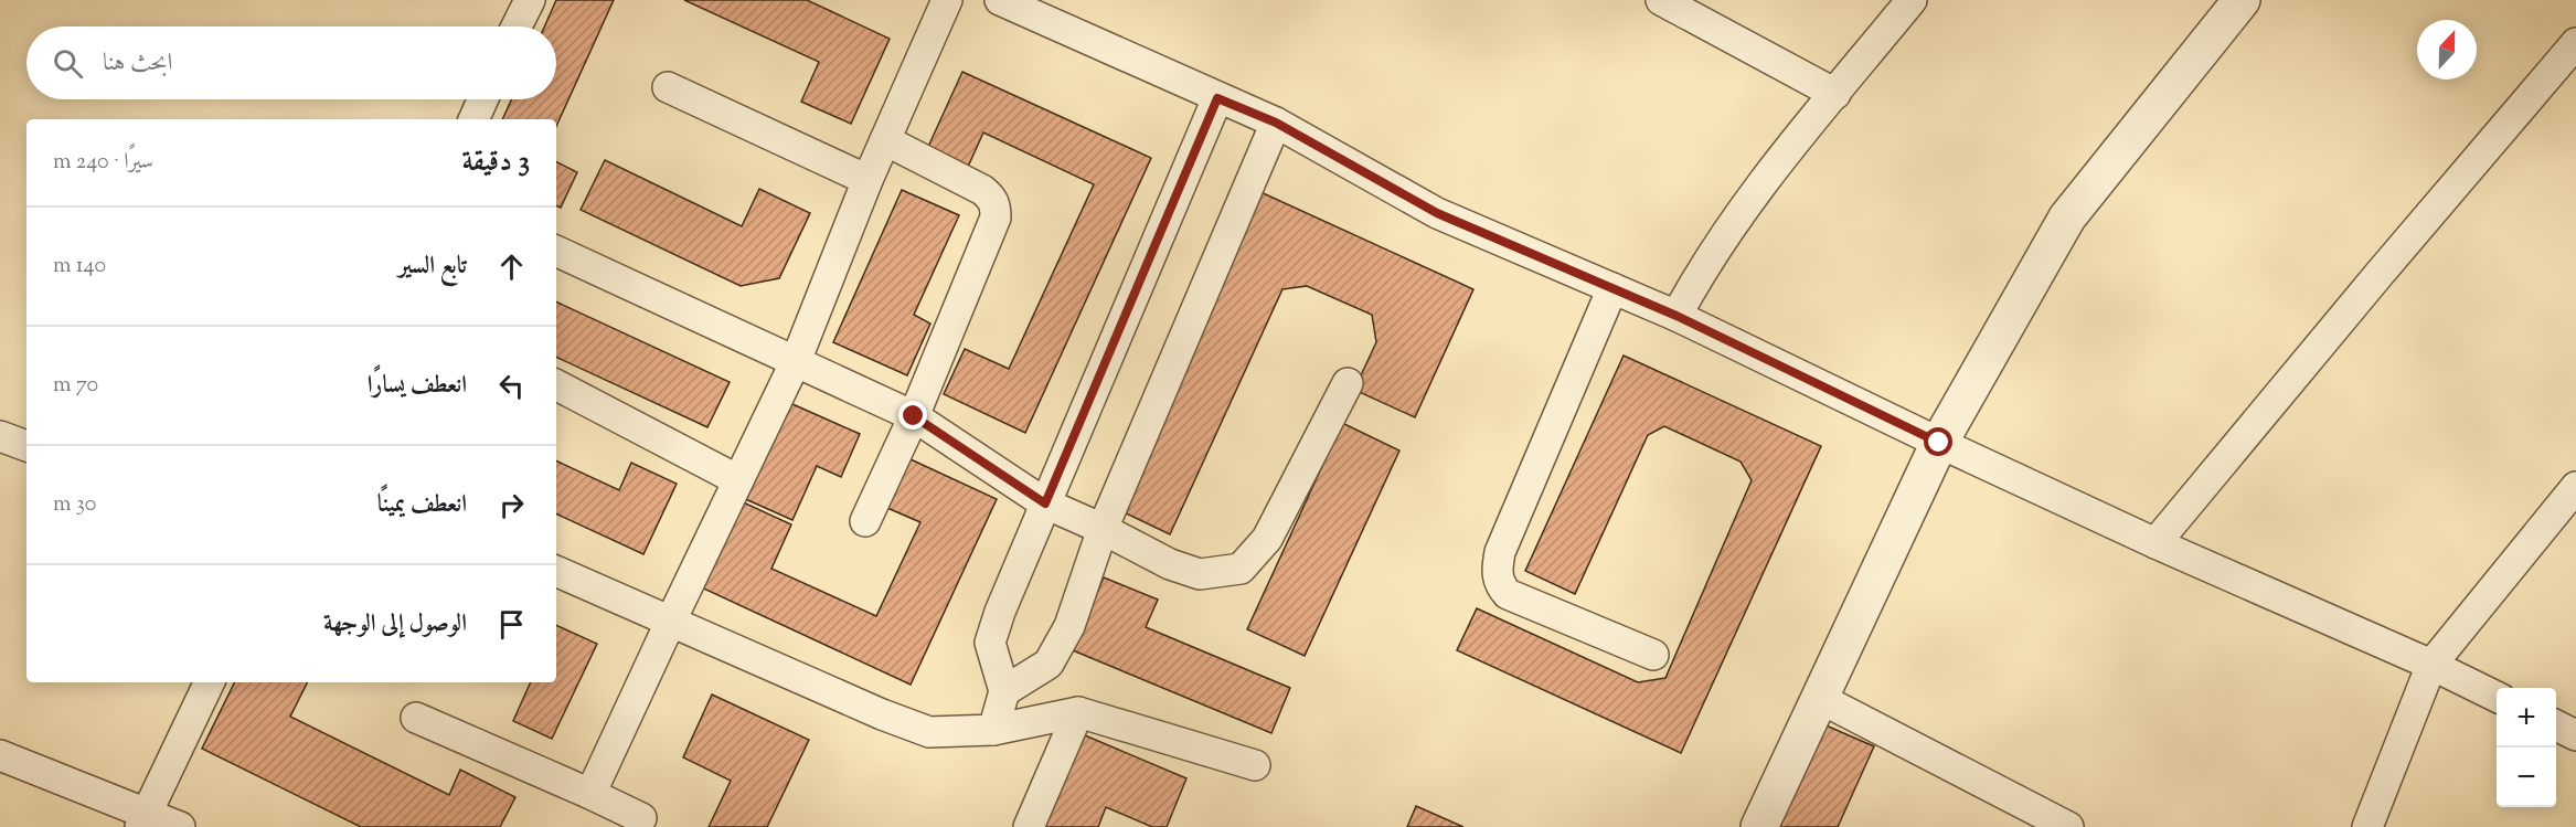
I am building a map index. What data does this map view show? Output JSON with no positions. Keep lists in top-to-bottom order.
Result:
{
  "north": "top",
  "page": {
    "search": "ابحث هنا",
    "heading": ["3 دقيقة", "سيرًا · 240 m"],
    "list": [
      ["تابع السير", "140 m"],
      ["انعطف يسارًا", "70 m"],
      ["انعطف يمينًا", "30 m"],
      "الوصول إلى الوجهة"
    ],
    "map_buttons": ["+", "−"]
  }
}
